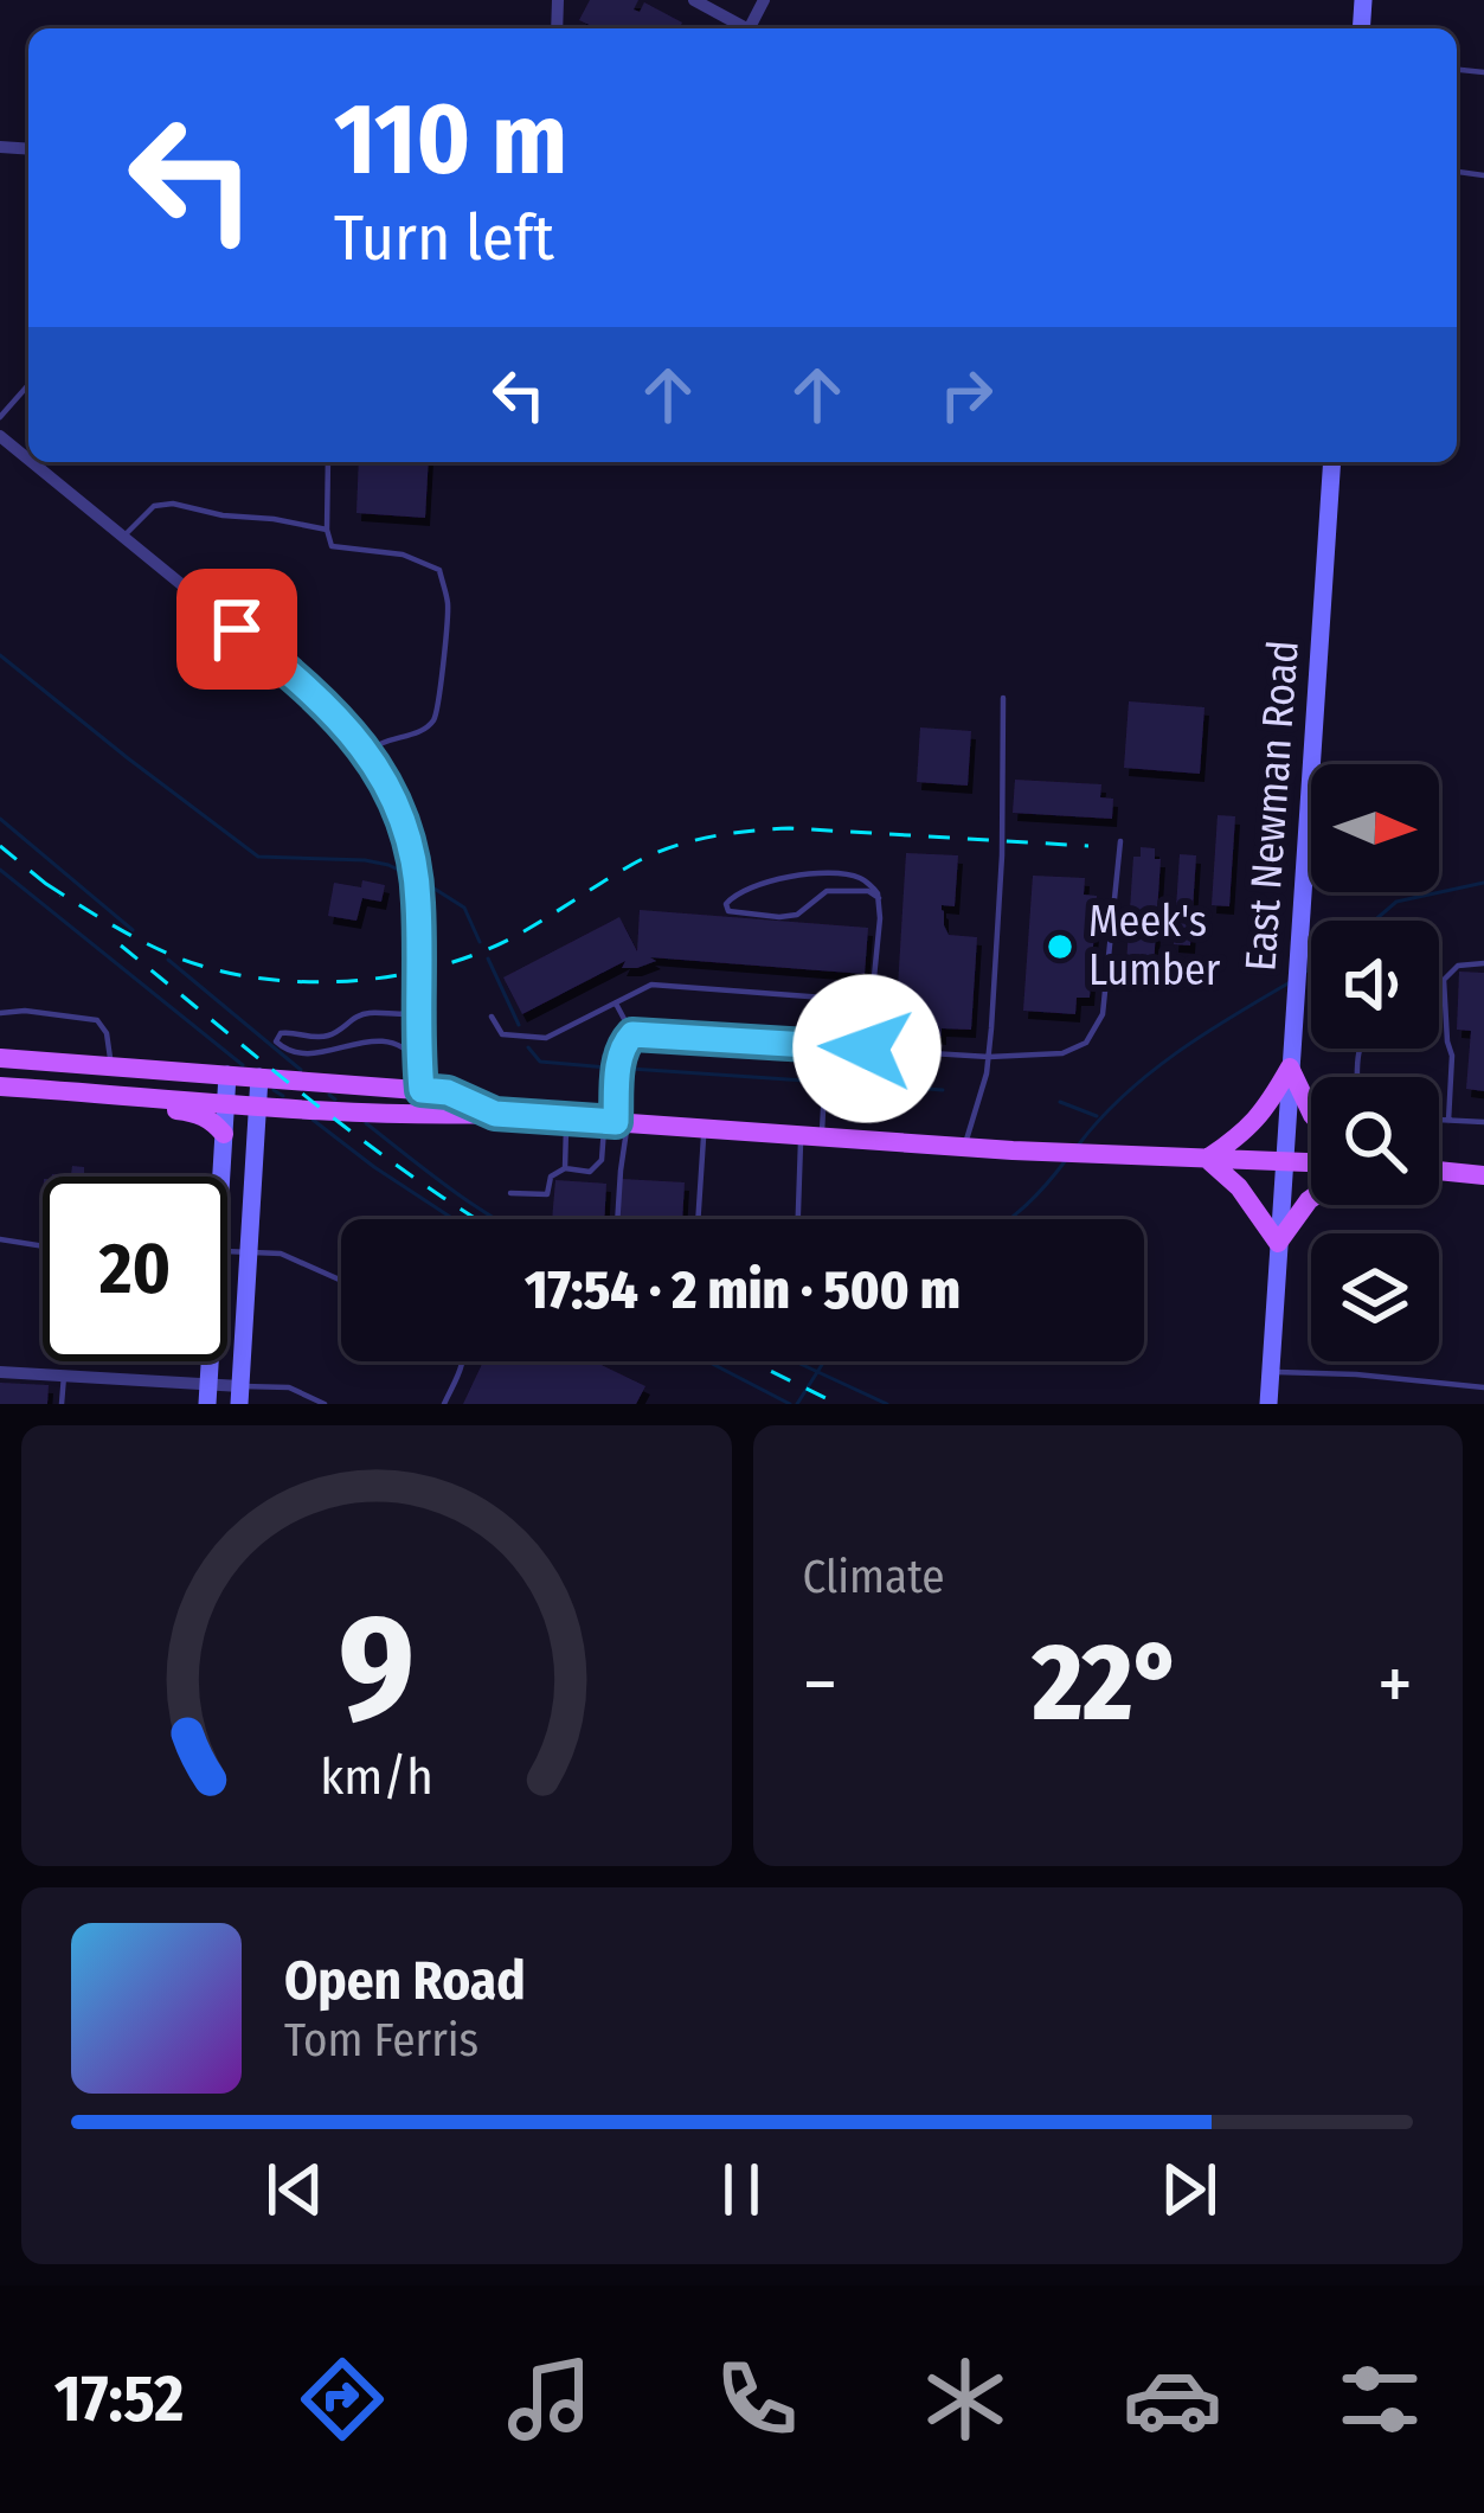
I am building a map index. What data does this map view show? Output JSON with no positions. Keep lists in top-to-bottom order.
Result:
{
  "streets": {
    "street": ["East Newman Road"]
  },
  "places": ["Meek's Lumber"],
  "north": "right",
  "page": {
    "turn": ["110 m", "Turn left"],
    "limit": "20",
    "trip": "17:54 · 2 min · 500 m",
    "tile": "Climate",
    "heat": ["−", "22°", "+"],
    "song": ["Open Road", "Tom Ferris"],
    "tabs": "17:52",
    "gauge": ["9", "km/h"]
  }
}
